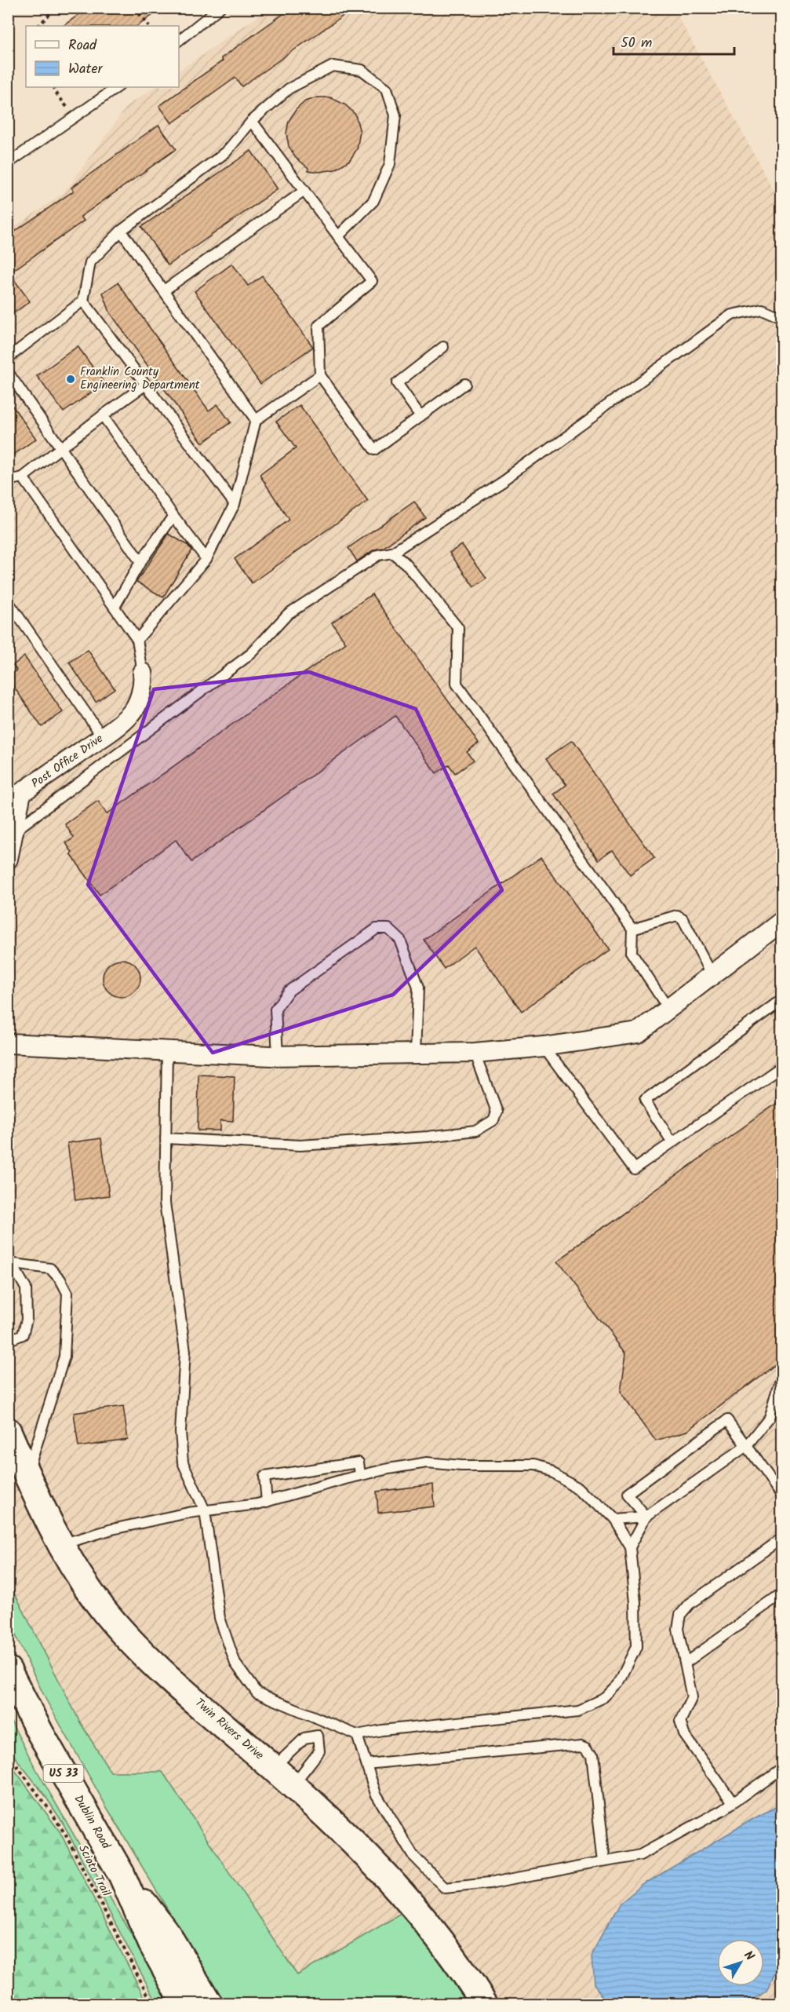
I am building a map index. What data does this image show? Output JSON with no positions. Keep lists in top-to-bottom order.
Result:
{
  "streets": {
    "street": [
      "Post Office Drive",
      "Twin Rivers Drive",
      "US 33",
      "Dublin Road"
    ],
    "path": ["Scioto Trail"]
  },
  "places": ["Franklin County Engineering Department"],
  "legend": ["Road", "Water"],
  "scale_bar": "50 m",
  "north": "top right"
}
